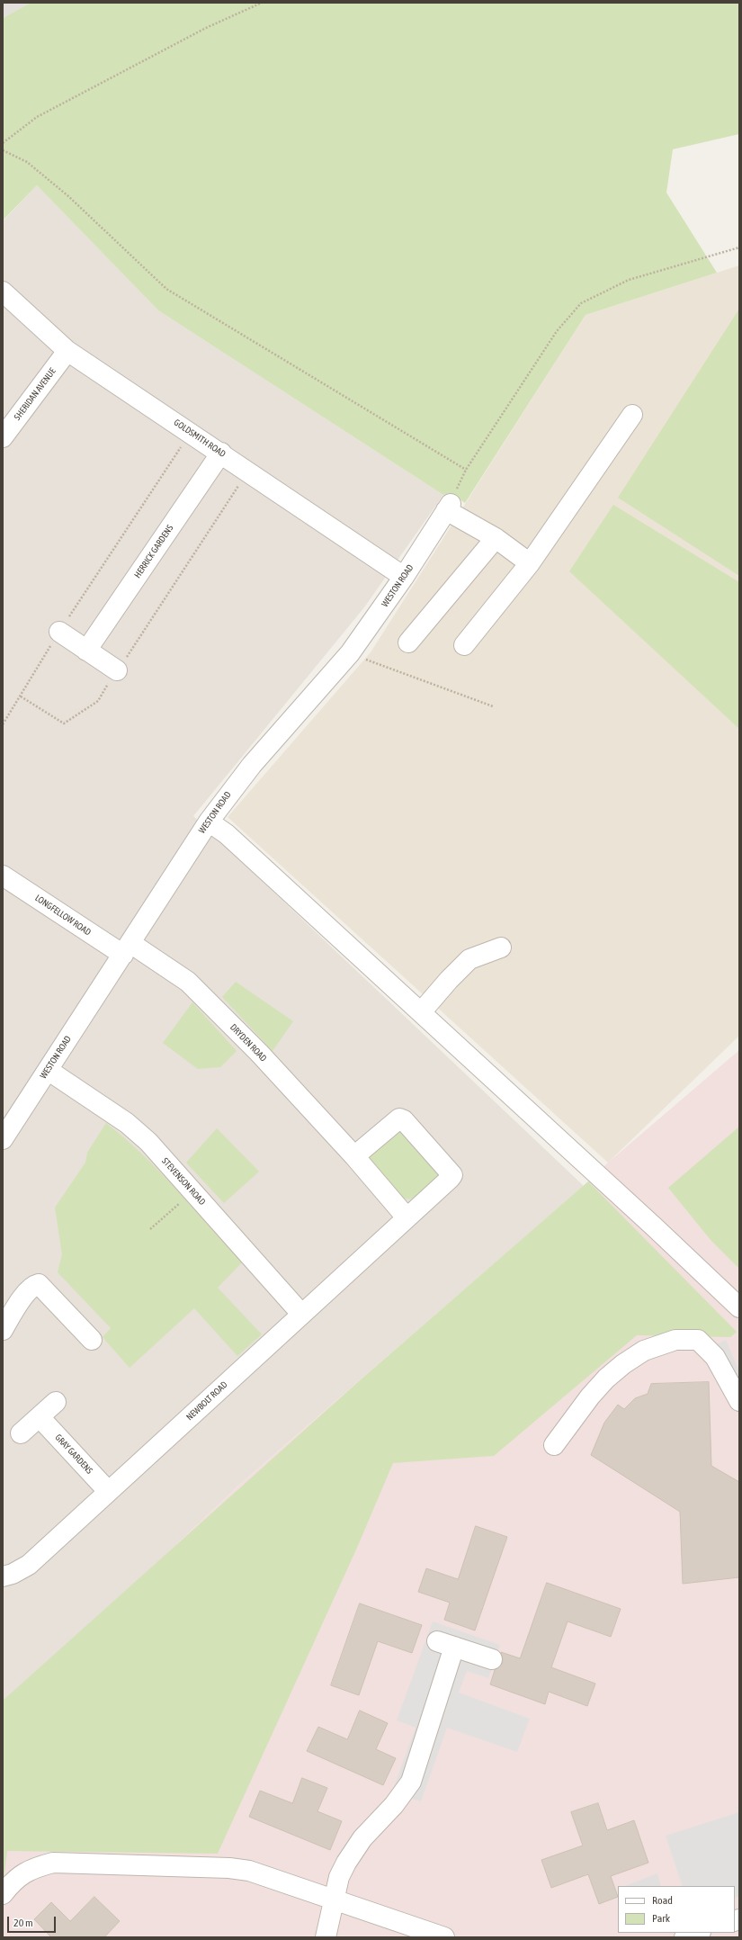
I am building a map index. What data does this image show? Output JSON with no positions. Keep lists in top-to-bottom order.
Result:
{
  "streets": {
    "street": [
      "SHERIDAN AVENUE",
      "GOLDSMITH ROAD",
      "HERRICK GARDENS",
      "WESTON ROAD",
      "LONGFELLOW ROAD",
      "DRYDEN ROAD",
      "STEVENSON ROAD",
      "NEWBOLT ROAD",
      "GRAY GARDENS"
    ]
  },
  "crossings": [
    ["SHERIDAN AVENUE", "GOLDSMITH ROAD"],
    ["GOLDSMITH ROAD", "HERRICK GARDENS"],
    ["GOLDSMITH ROAD", "WESTON ROAD"],
    ["WESTON ROAD", "LONGFELLOW ROAD"],
    ["WESTON ROAD", "DRYDEN ROAD"],
    ["WESTON ROAD", "STEVENSON ROAD"],
    ["LONGFELLOW ROAD", "DRYDEN ROAD"],
    ["DRYDEN ROAD", "NEWBOLT ROAD"],
    ["STEVENSON ROAD", "NEWBOLT ROAD"],
    ["NEWBOLT ROAD", "GRAY GARDENS"]
  ],
  "legend": ["Road", "Park"],
  "scale_bar": "20 m"
}
